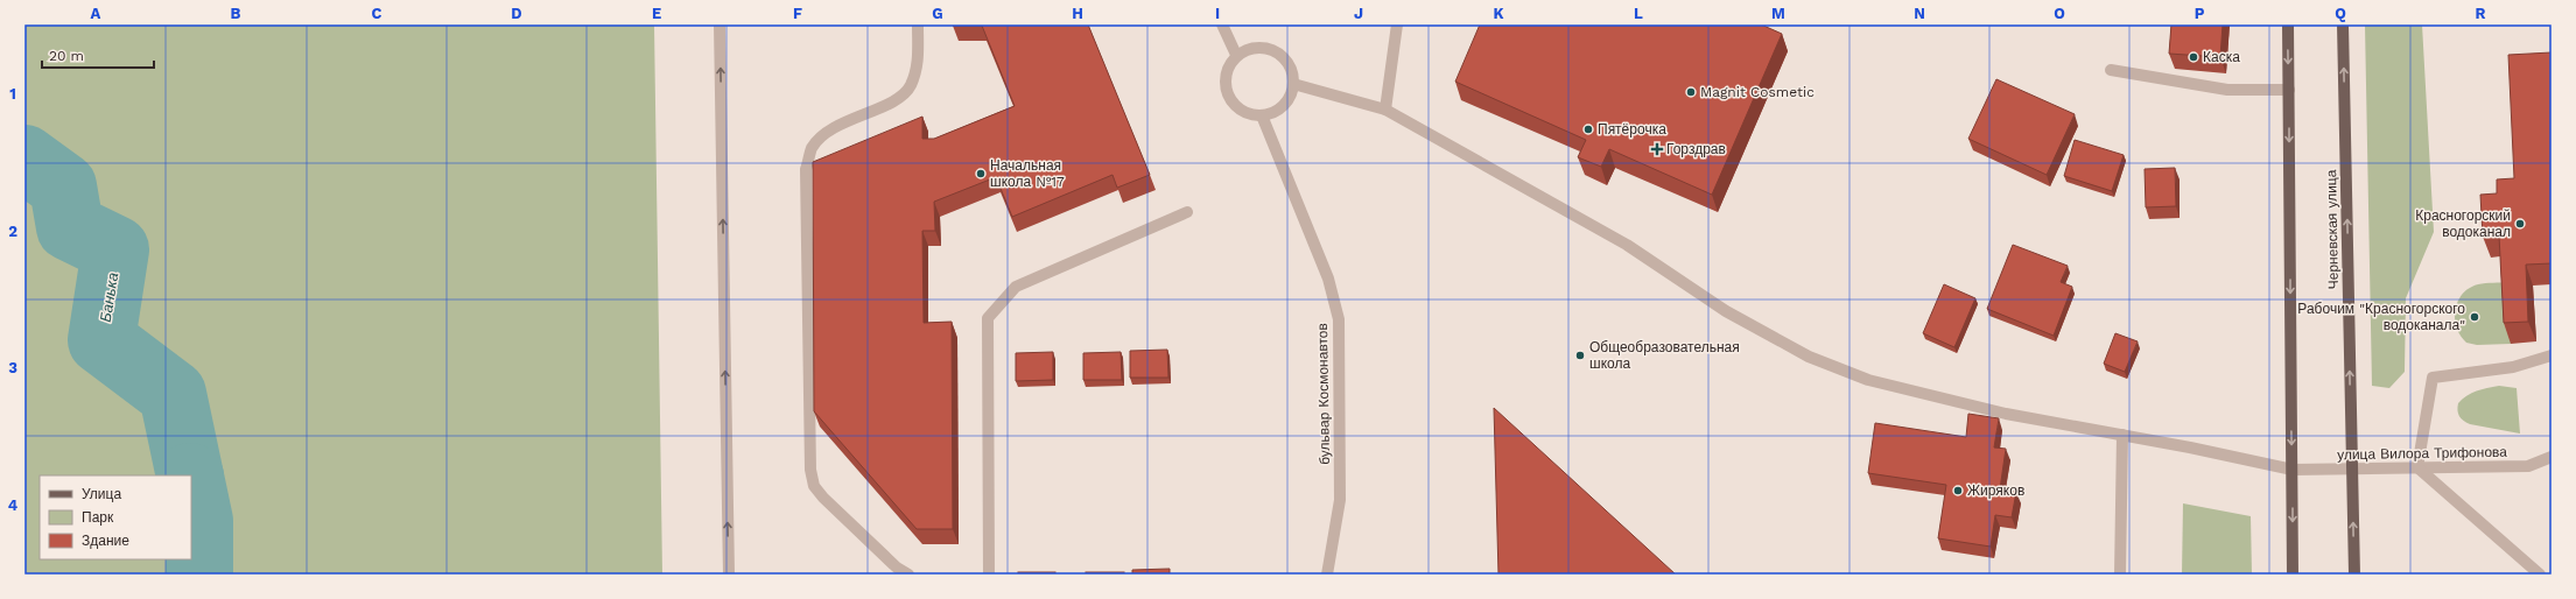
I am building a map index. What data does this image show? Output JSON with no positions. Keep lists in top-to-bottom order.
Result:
{
  "streets": {
    "main road": ["Черневская улица"],
    "street": ["бульвар Космонавтов", "улица Вилора Трифонова"]
  },
  "crossings": [
    ["Черневская улица", "улица Вилора Трифонова"],
    ["бульвар Космонавтов", "улица Вилора Трифонова"]
  ],
  "water": ["Банька"],
  "places": {
    "other": [
      "Каска",
      "Magnit Cosmetic",
      "Пятёрочка",
      "Начальная школа №17",
      "Красногорский водоканал",
      "Рабочим \"Красногорского водоканала\"",
      "Общеобразовательная школа",
      "Жиряков"
    ],
    "health": ["Горздрав"]
  },
  "legend": ["Улица", "Парк", "Здание"],
  "scale_bar": "20 m",
  "grid": {
    "columns": [
      "A",
      "B",
      "C",
      "D",
      "E",
      "F",
      "G",
      "H",
      "I",
      "J",
      "K",
      "L",
      "M",
      "N",
      "O",
      "P",
      "Q",
      "R"
    ],
    "rows": [
      "1",
      "2",
      "3",
      "4"
    ]
  }
}
